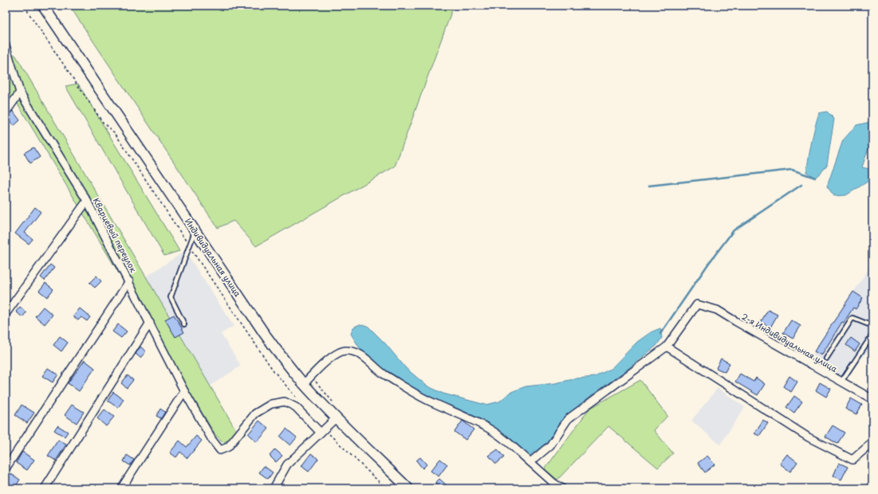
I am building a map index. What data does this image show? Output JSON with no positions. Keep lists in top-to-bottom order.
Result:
{
  "streets": {
    "main road": ["Индивидуальная улица"],
    "street": ["Кварцевый переулок", "2-я Индивидуальная улица"]
  }
}
